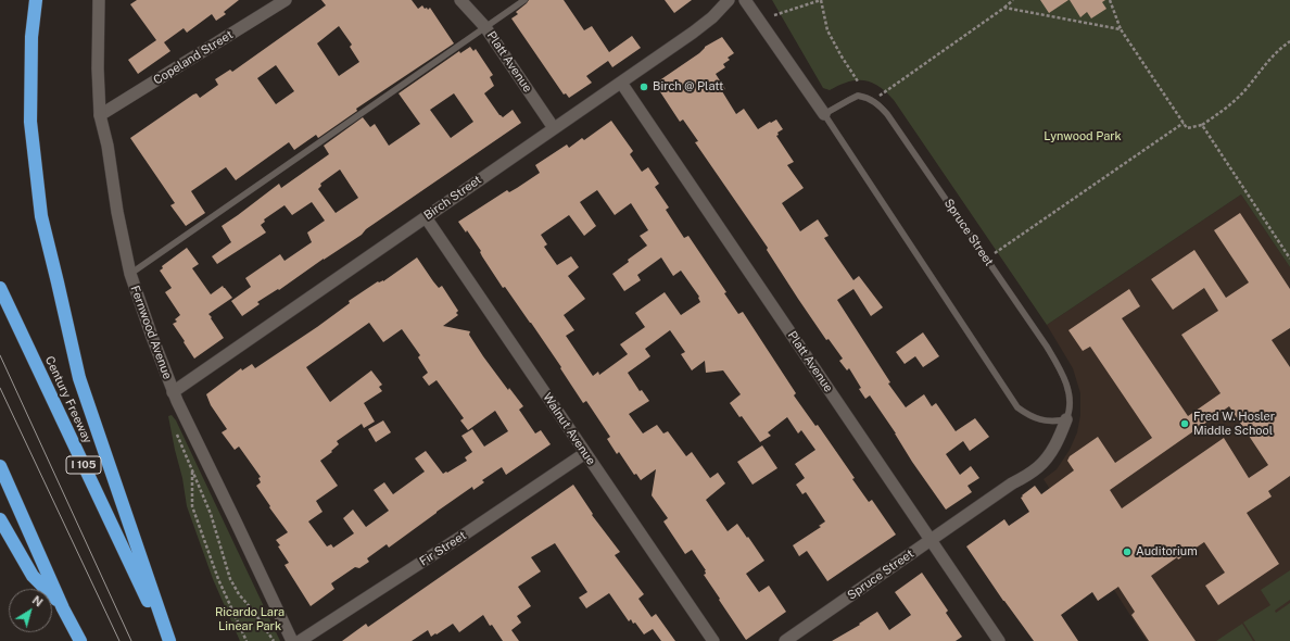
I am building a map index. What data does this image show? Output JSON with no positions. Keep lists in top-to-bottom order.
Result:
{
  "streets": {
    "highway": ["Century Freeway", "I 105"],
    "street": [
      "Copeland Street",
      "Platt Avenue",
      "Birch Street",
      "Spruce Street",
      "Fernwood Avenue",
      "Walnut Avenue",
      "Fir Street"
    ]
  },
  "crossings": [
    ["Copeland Street", "Fernwood Avenue"],
    ["Platt Avenue", "Birch Street"],
    ["Platt Avenue", "Spruce Street"],
    ["Birch Street", "Fernwood Avenue"],
    ["Birch Street", "Walnut Avenue"],
    ["Walnut Avenue", "Fir Street"]
  ],
  "parks": ["Lynwood Park", "Ricardo Lara Linear Park"],
  "places": ["Birch @ Platt", "Fred W. Hosler Middle School", "Auditorium"],
  "north": "top right"
}
